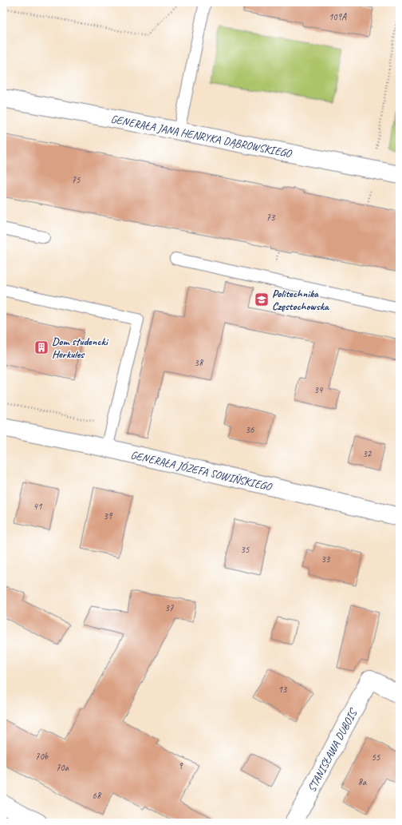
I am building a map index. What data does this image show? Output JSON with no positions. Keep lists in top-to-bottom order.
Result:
{
  "streets": {
    "street": ["GENERAŁA JANA HENRYKA DĄBROWSKIEGO", "GENERAŁA JÓZEFA SOWIŃSKIEGO", "STANISŁAWA DUBOIS"]
  },
  "places": {
    "school or university": ["Politechnika Częstochowska"],
    "building": ["Dom studencki Herkules"]
  },
  "house_numbers": [
    "109A",
    "75",
    "73",
    "38",
    "34",
    "36",
    "32",
    "41",
    "39",
    "35",
    "33",
    "37",
    "13",
    "70b",
    "55",
    "9",
    "70a",
    "8a",
    "68"
  ]
}
